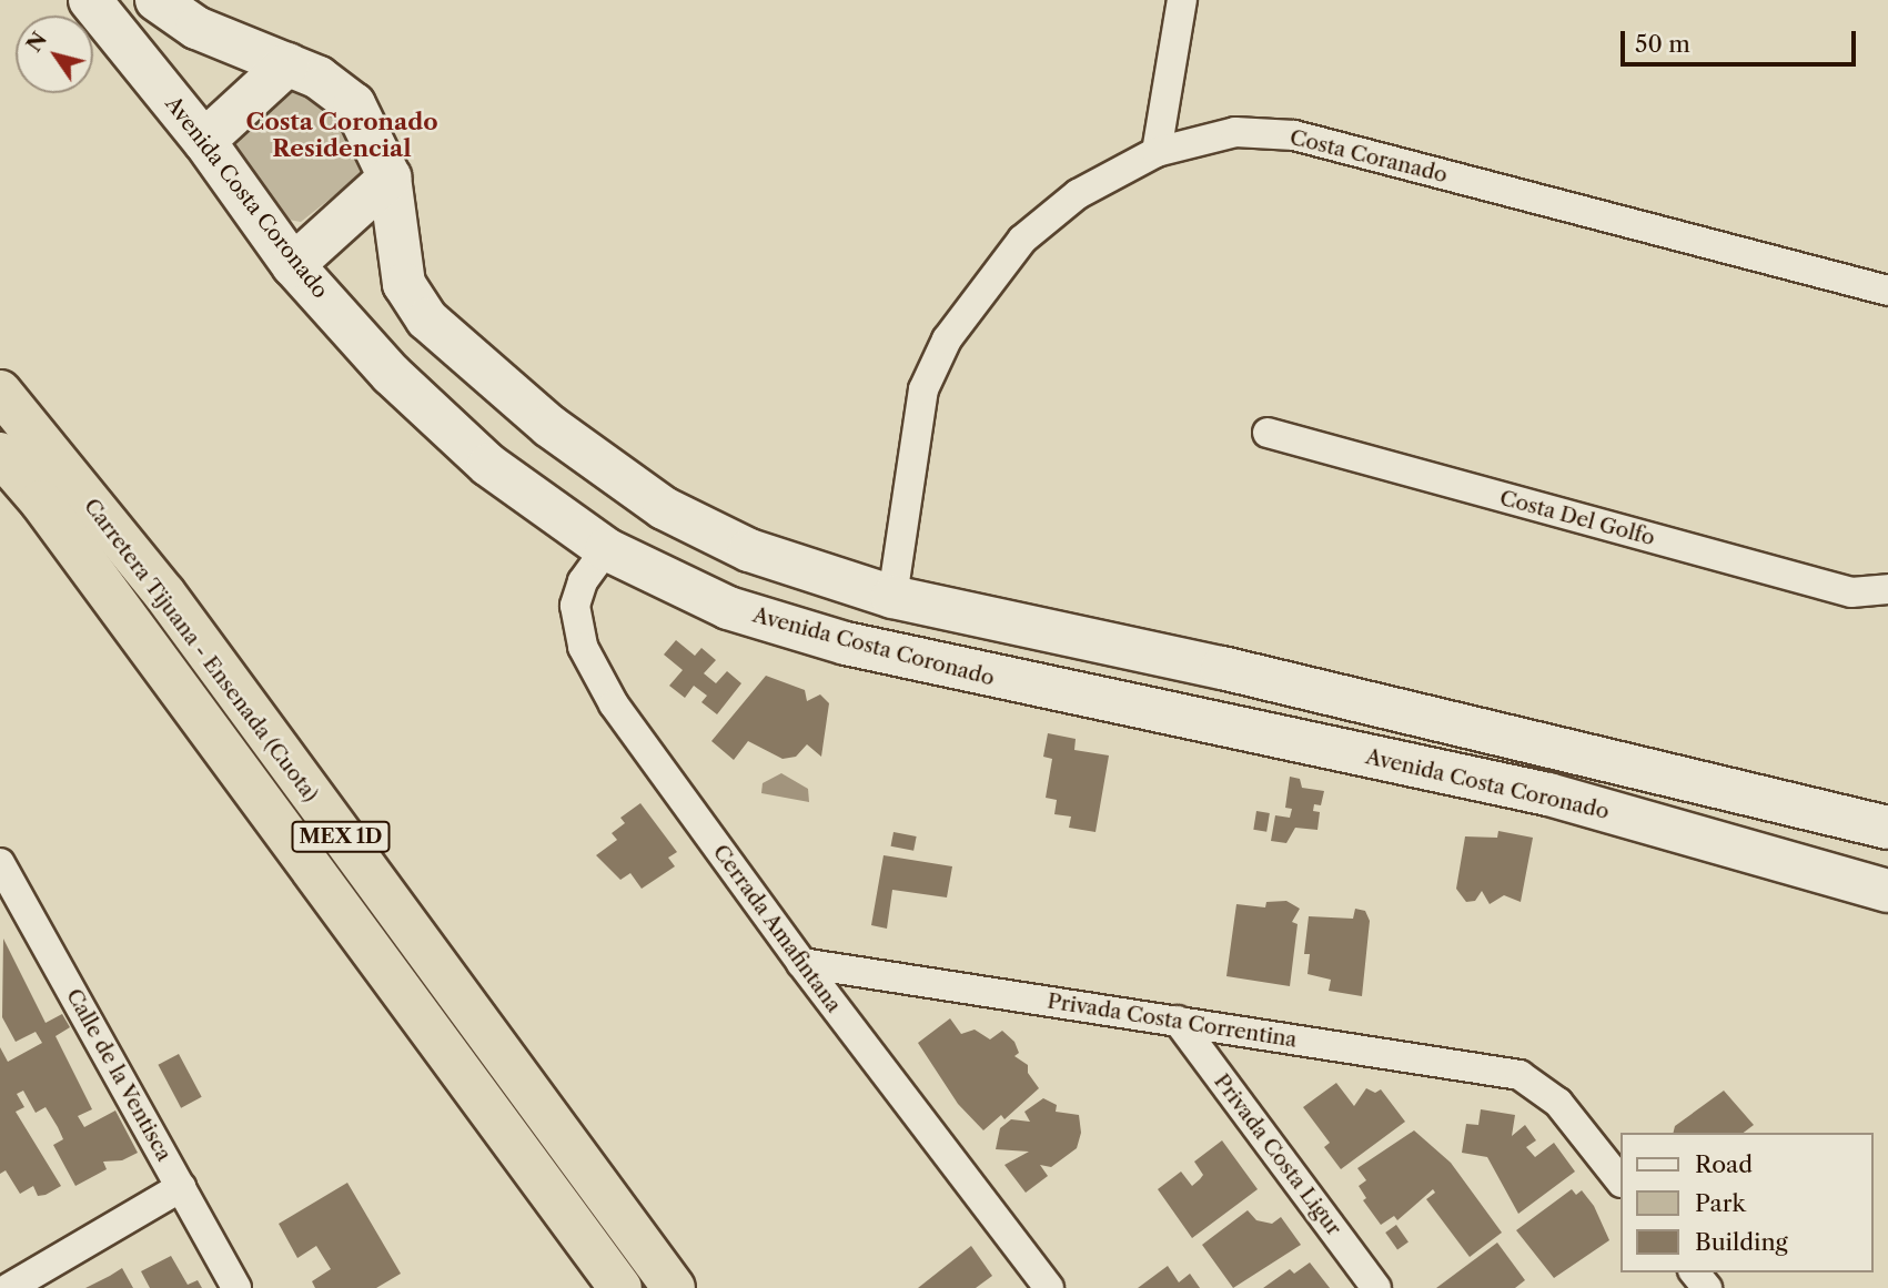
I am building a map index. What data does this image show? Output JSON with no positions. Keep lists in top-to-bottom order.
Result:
{
  "streets": {
    "highway": ["Carretera Tijuana - Ensenada (Cuota)", "MEX 1D"],
    "street": [
      "Costa Coranado",
      "Avenida Costa Coronado",
      "Costa Del Golfo",
      "Cerrada Amafintana",
      "Privada Costa Correntina",
      "Calle de la Ventisca",
      "Privada Costa Ligur"
    ]
  },
  "crossings": [
    ["Avenida Costa Coronado", "Cerrada Amafintana"],
    ["Cerrada Amafintana", "Privada Costa Correntina"],
    ["Privada Costa Correntina", "Privada Costa Ligur"]
  ],
  "districts": ["Costa Coronado Residencial"],
  "legend": ["Road", "Park", "Building"],
  "scale_bar": "50 m",
  "north": "top left"
}
